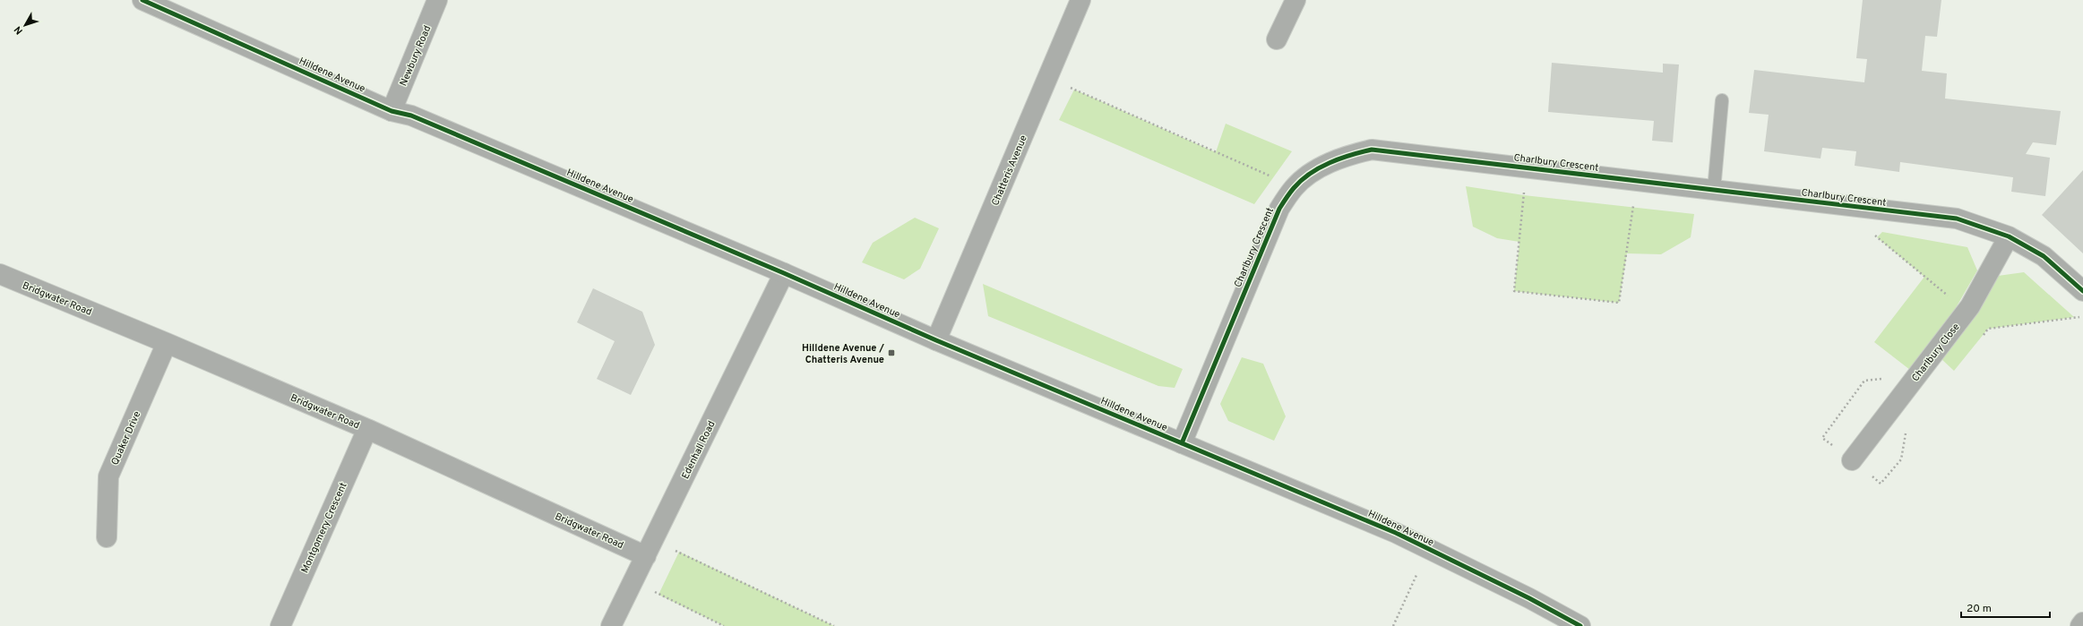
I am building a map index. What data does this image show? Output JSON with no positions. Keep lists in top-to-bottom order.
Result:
{
  "streets": {
    "street": [
      "Newbury Road",
      "Hilldene Avenue",
      "Charlbury Crescent",
      "Chatteris Avenue",
      "Bridgwater Road",
      "Charlbury Close",
      "Quaker Drive",
      "Edenhall Road",
      "Montgomery Crescent"
    ]
  },
  "crossings": [
    ["Newbury Road", "Hilldene Avenue"],
    ["Hilldene Avenue", "Charlbury Crescent"],
    ["Hilldene Avenue", "Chatteris Avenue"],
    ["Hilldene Avenue", "Edenhall Road"],
    ["Charlbury Crescent", "Charlbury Close"],
    ["Bridgwater Road", "Quaker Drive"],
    ["Bridgwater Road", "Edenhall Road"],
    ["Bridgwater Road", "Montgomery Crescent"]
  ],
  "places": {
    "transit": ["Hilldene Avenue / Chatteris Avenue"]
  },
  "scale_bar": "20 m",
  "north": "bottom left"
}
